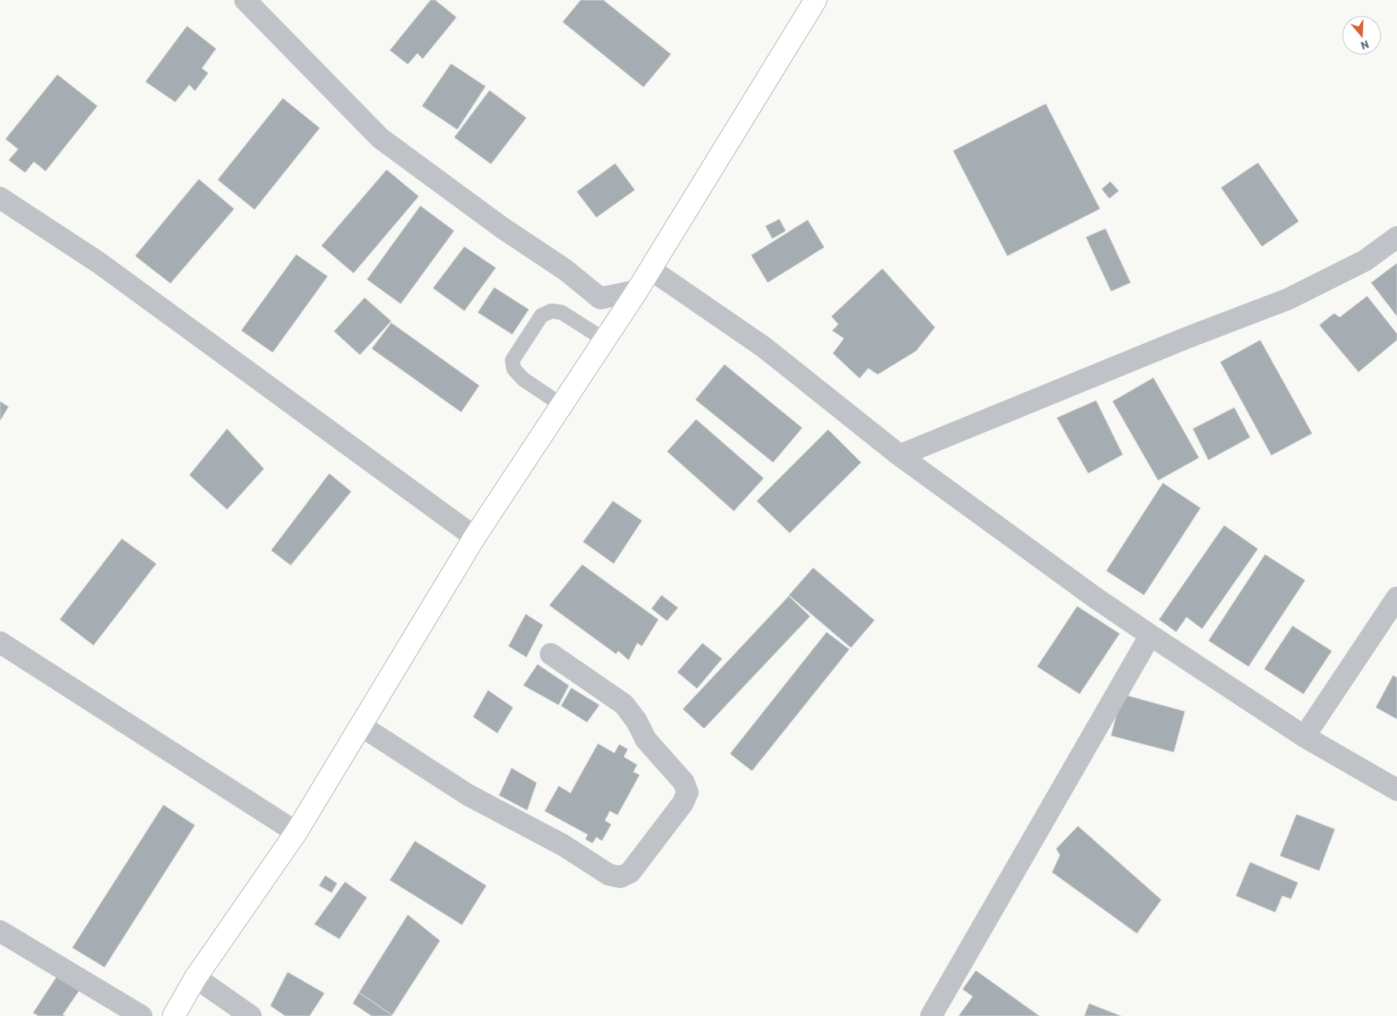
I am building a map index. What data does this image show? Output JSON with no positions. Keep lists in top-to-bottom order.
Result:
{
  "north": "bottom"
}
